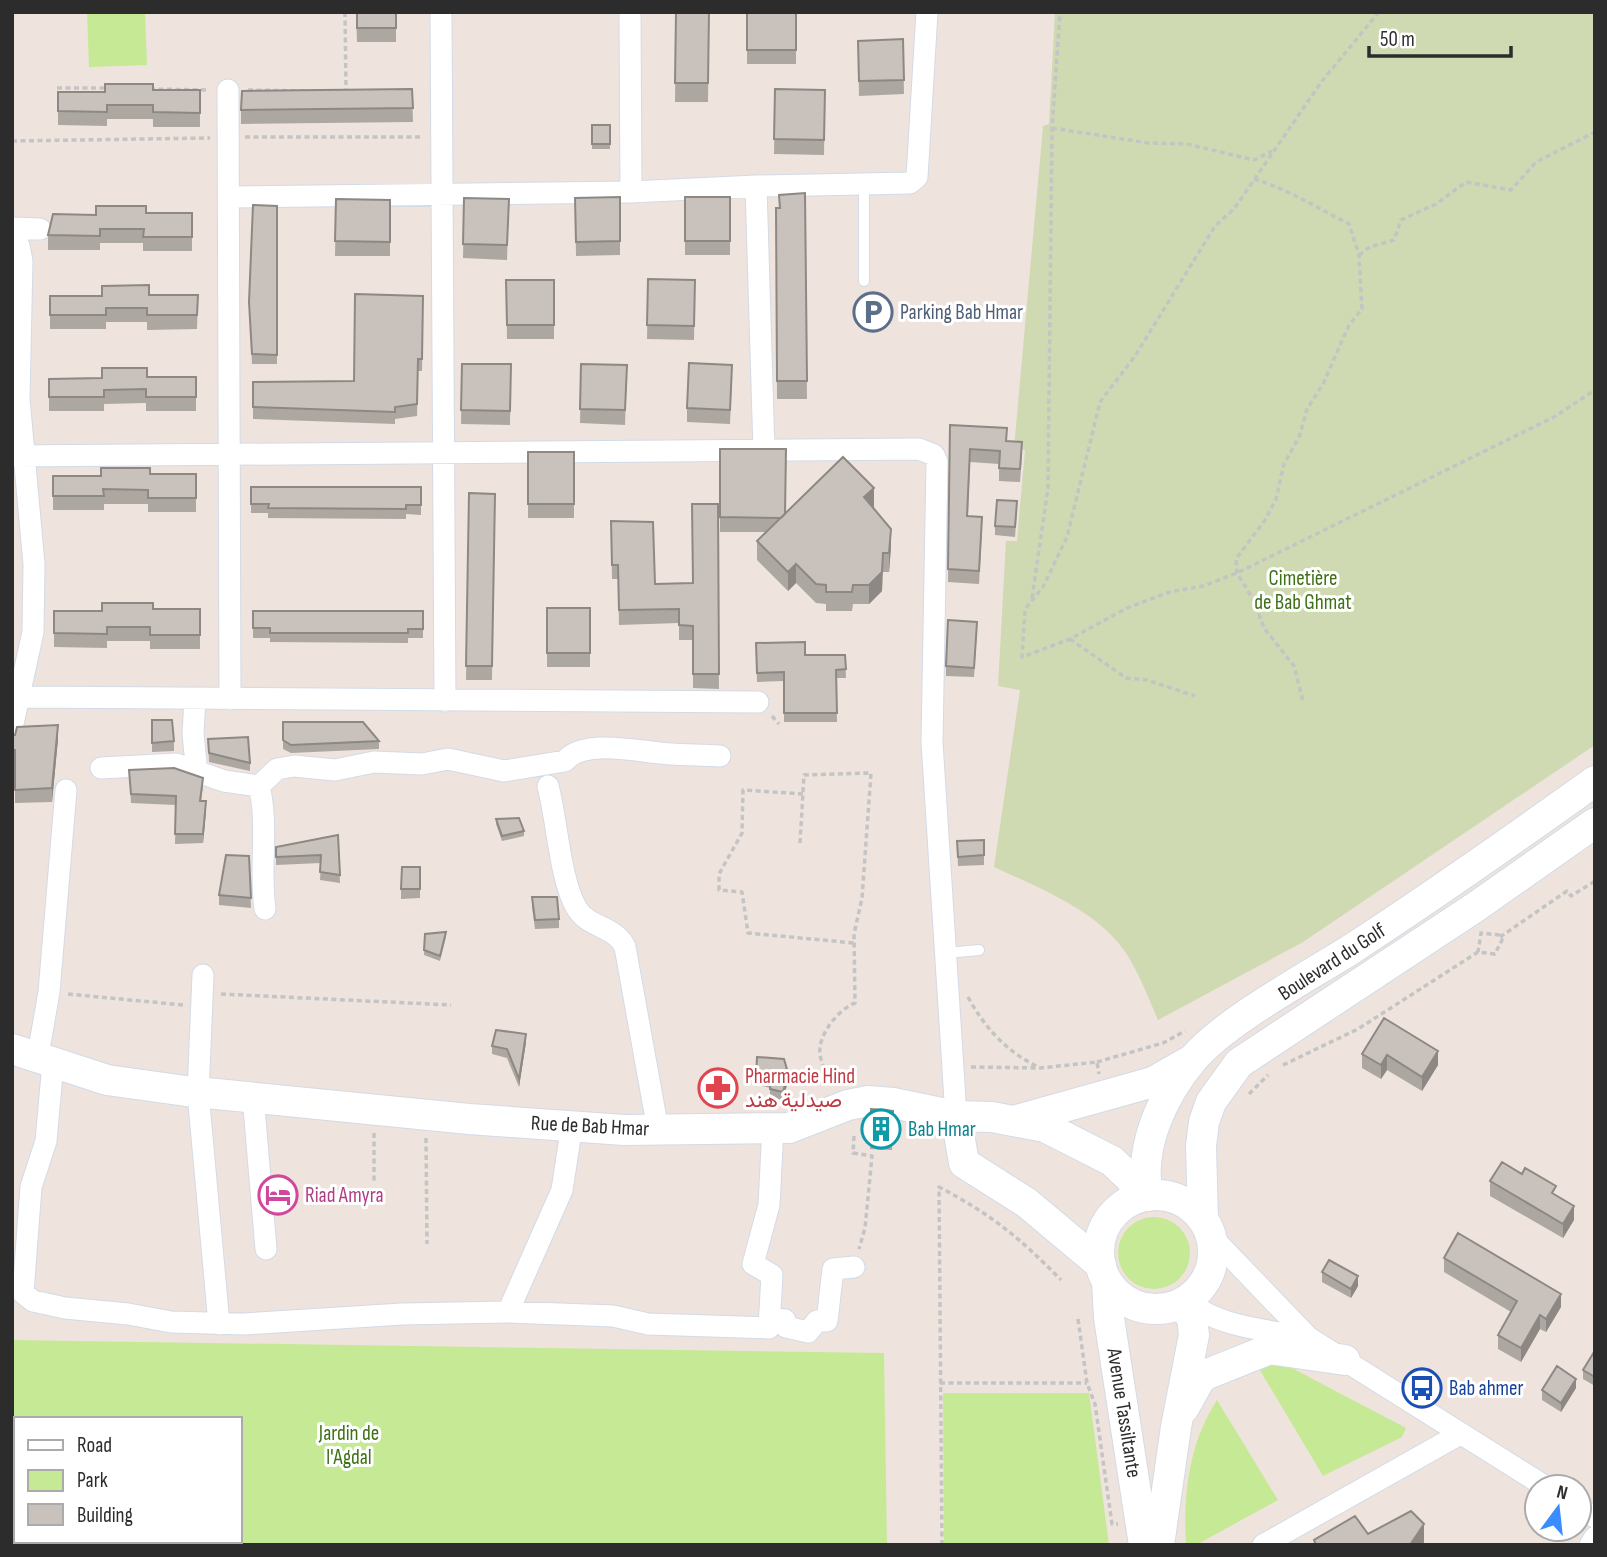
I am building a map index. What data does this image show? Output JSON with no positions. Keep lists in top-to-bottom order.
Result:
{
  "streets": {
    "main road": ["Boulevard du Golf", "Rue de Bab Hmar", "Avenue Tassiltante"]
  },
  "crossings": [
    ["Boulevard du Golf", "Rue de Bab Hmar"],
    ["Boulevard du Golf", "Avenue Tassiltante"],
    ["Rue de Bab Hmar", "Avenue Tassiltante"]
  ],
  "parks": ["Cimetière de Bab Ghmat", "Jardin de l'Agdal"],
  "places": {
    "parking": ["Parking Bab Hmar"],
    "pharmacy": ["Pharmacie Hind صيدلية هند"],
    "building": ["Bab Hmar"],
    "hotel": ["Riad Amyra"],
    "bus stop": ["Bab ahmer"]
  },
  "legend": ["Road", "Park", "Building"],
  "scale_bar": "50 m",
  "north": "top"
}
